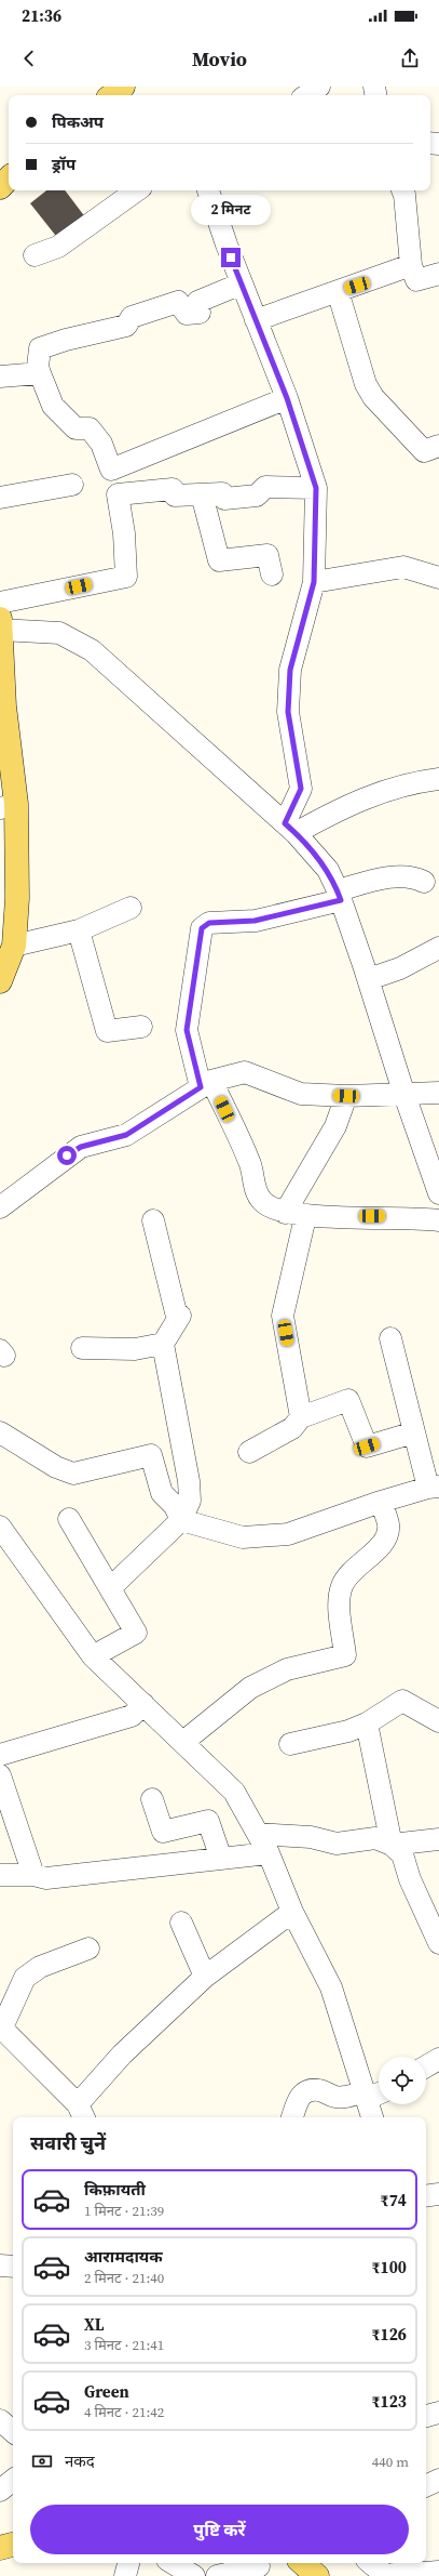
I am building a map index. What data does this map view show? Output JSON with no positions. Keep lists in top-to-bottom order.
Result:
{
  "page": {
    "status": "21:36",
    "header": "Movio",
    "banner": ["पिकअप", "ड्रॉप"],
    "bubble": "2 मिनट",
    "heading": "सवारी चुनें",
    "list": [
      {
        "name": "किफ़ायती",
        "note": "1 मिनट · 21:39",
        "value": "₹74"
      },
      {
        "name": "आरामदायक",
        "note": "2 मिनट · 21:40",
        "value": "₹100"
      },
      {
        "name": "XL",
        "note": "3 मिनट · 21:41",
        "value": "₹126"
      },
      {
        "name": "Green",
        "note": "4 मिनट · 21:42",
        "value": "₹123"
      }
    ],
    "pay": ["नकद", "440 m"],
    "buttons": "पुष्टि करें"
  }
}
